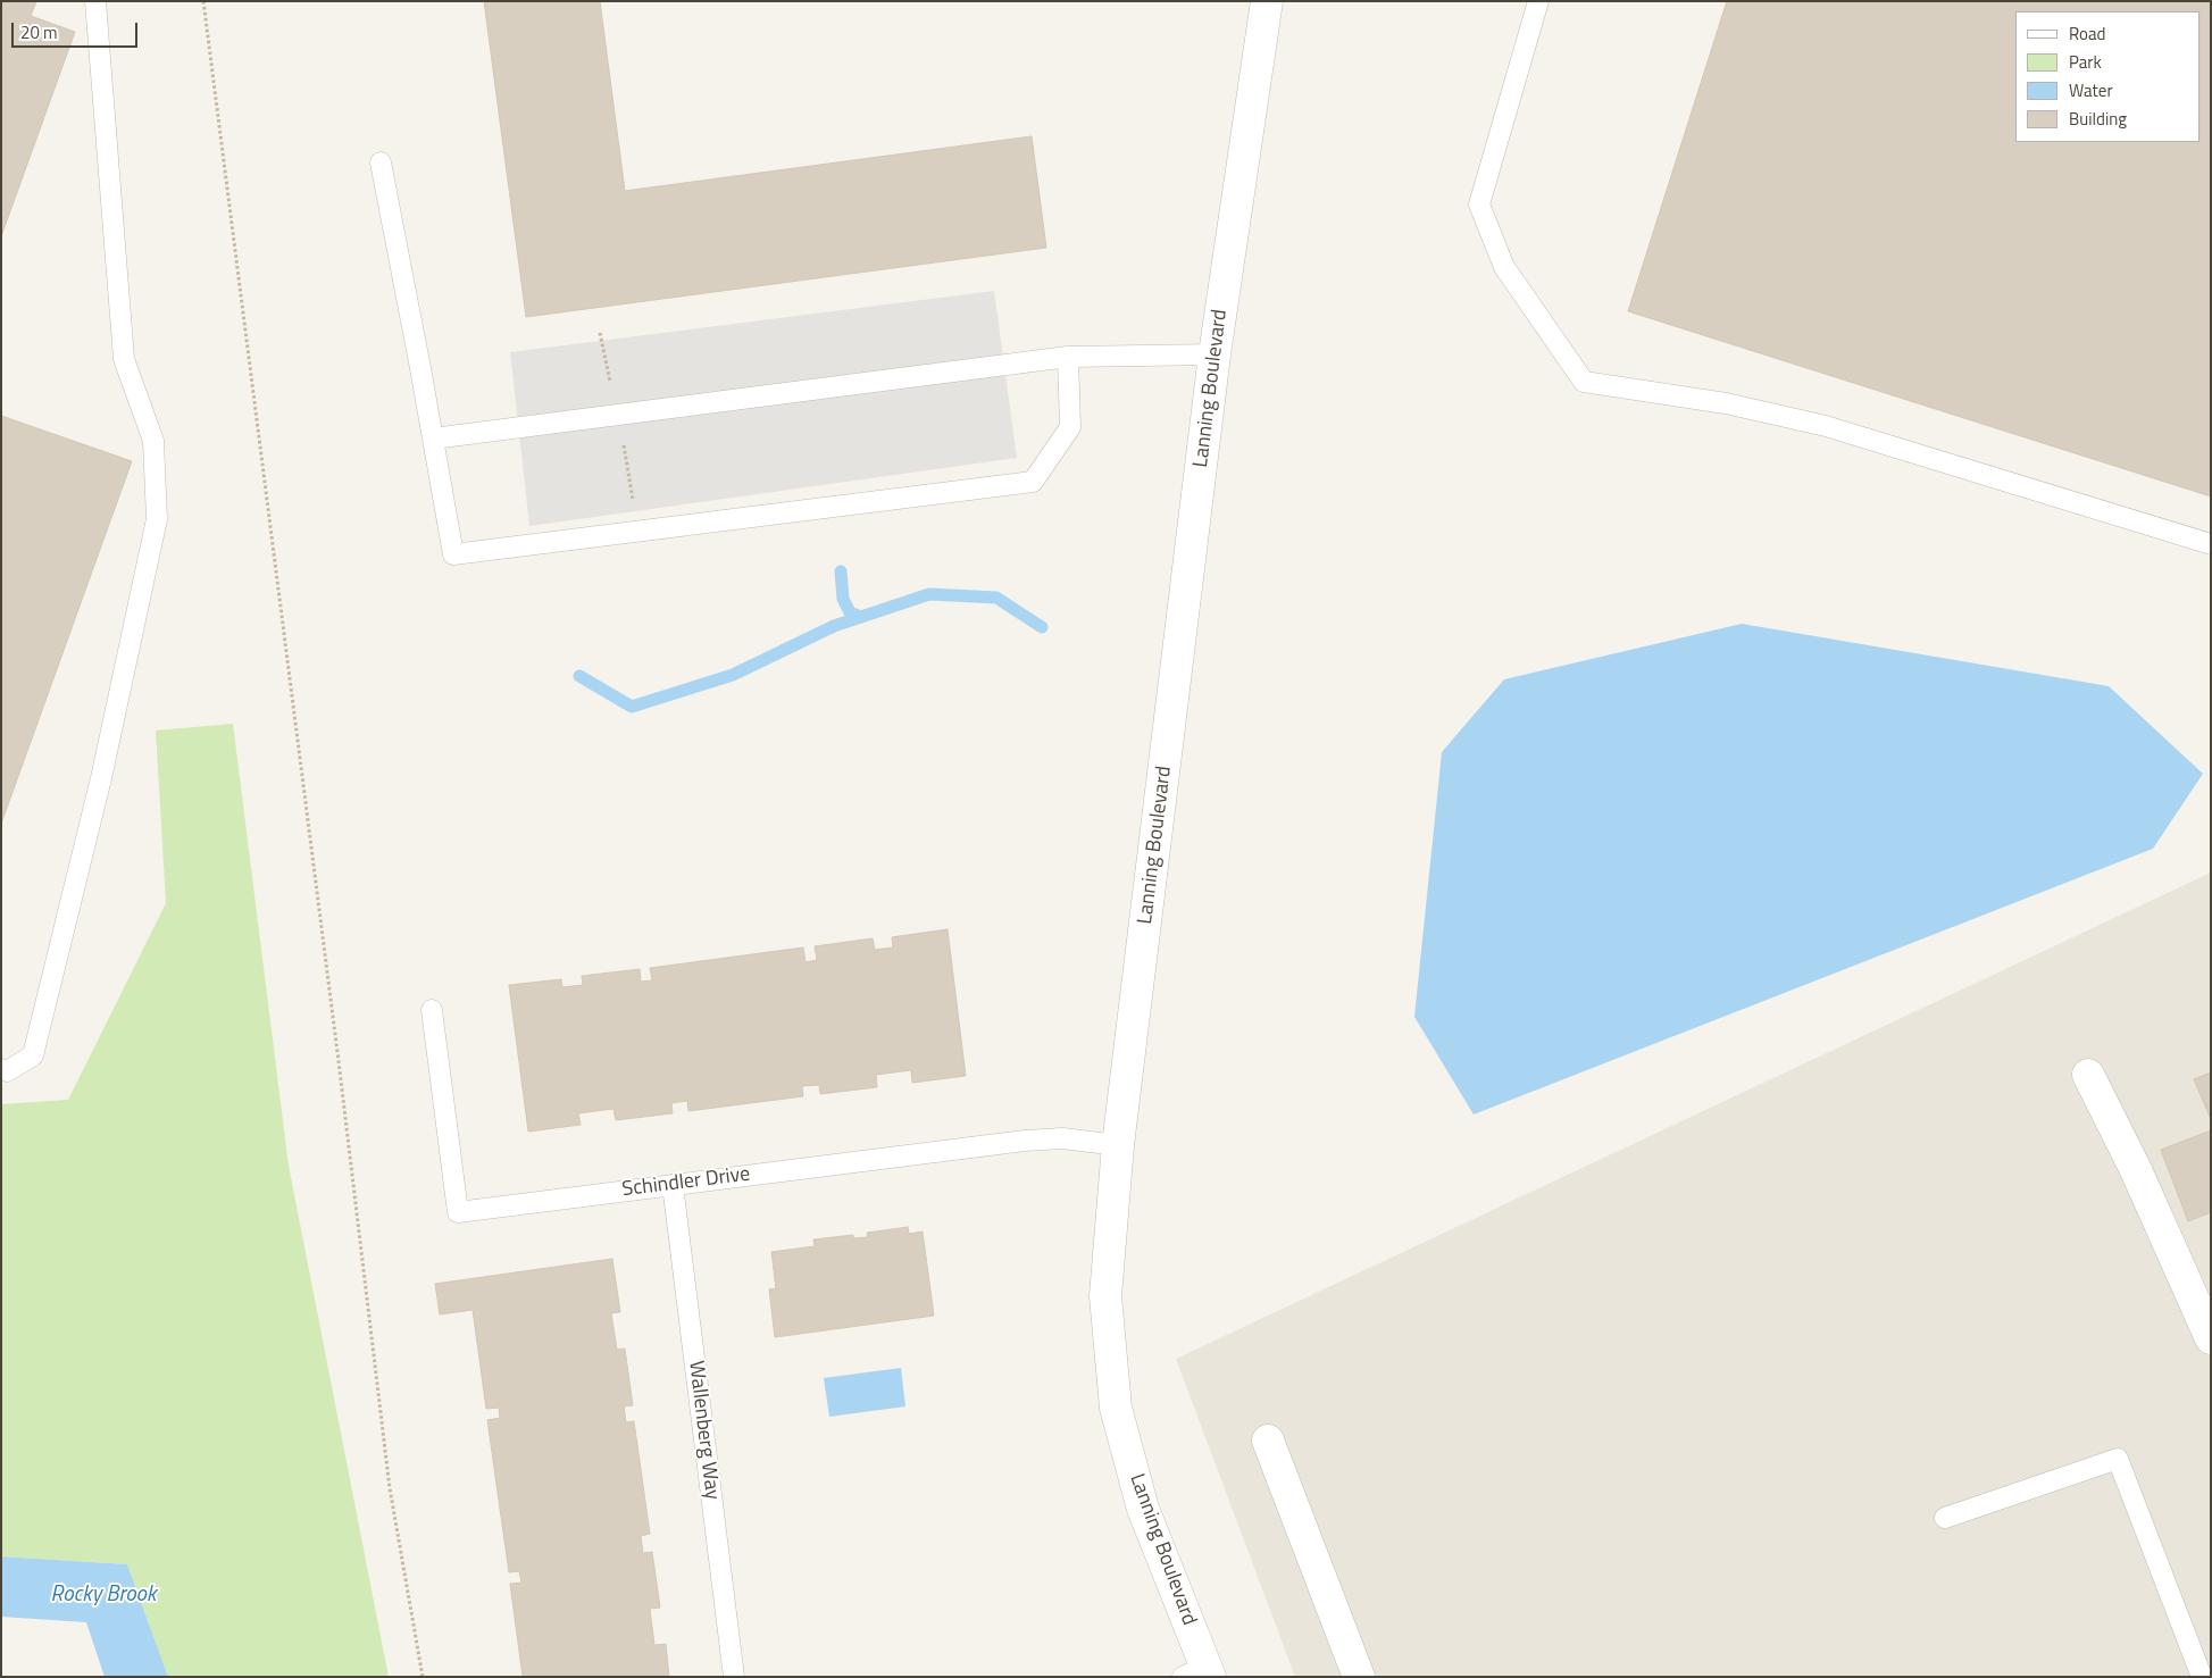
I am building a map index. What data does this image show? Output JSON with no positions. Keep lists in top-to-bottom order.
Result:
{
  "streets": {
    "street": ["Lanning Boulevard"],
    "lane": ["Schindler Drive", "Wallenberg Way"]
  },
  "crossings": [
    ["Lanning Boulevard", "Schindler Drive"],
    ["Schindler Drive", "Wallenberg Way"]
  ],
  "water": ["Rocky Brook"],
  "legend": [
    "Road",
    "Park",
    "Water",
    "Building"
  ],
  "scale_bar": "20 m"
}
